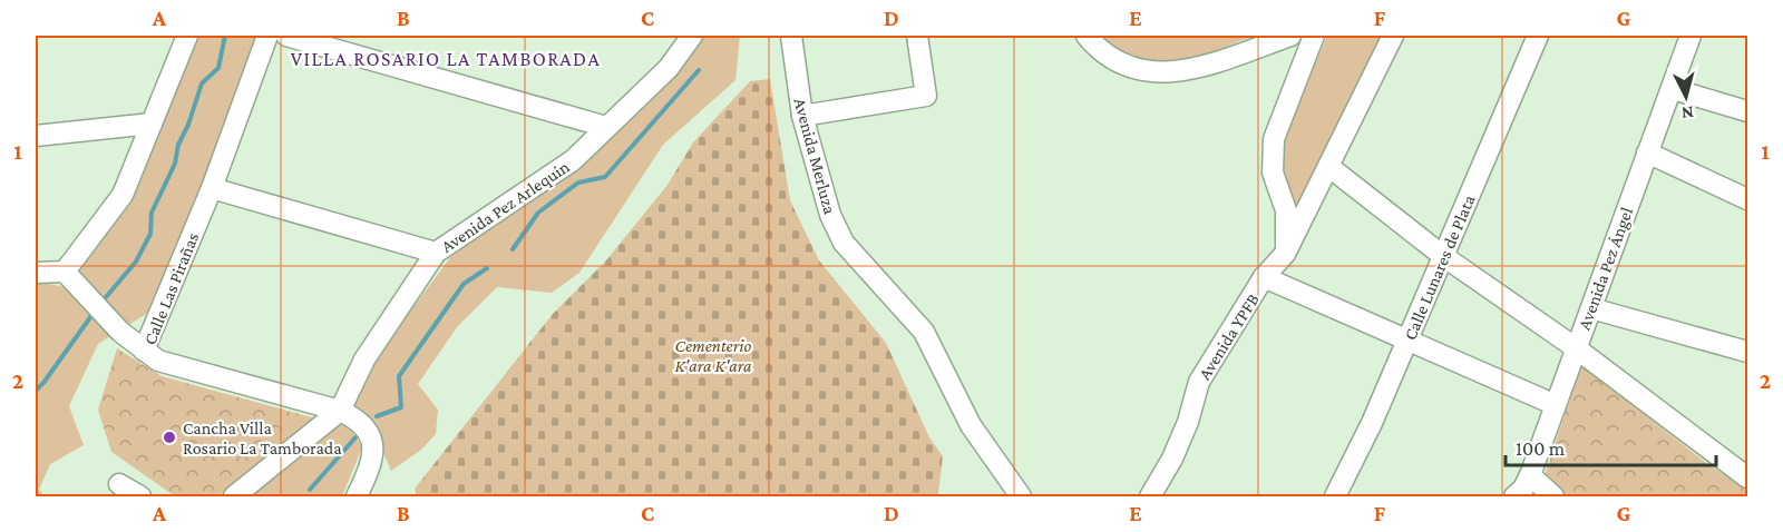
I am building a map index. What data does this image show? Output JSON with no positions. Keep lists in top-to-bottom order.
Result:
{
  "streets": {
    "street": [
      "Avenida Merluza",
      "Avenida Pez Arlequin",
      "Calle Lunares de Plata",
      "Avenida Pez Ángel",
      "Calle Las Pirañas",
      "Avenida YPFB"
    ]
  },
  "crossings": [
    ["Avenida Pez Arlequin", "Calle Las Pirañas"]
  ],
  "districts": ["VILLA ROSARIO LA TAMBORADA"],
  "parks": ["Cementerio K'ara K'ara"],
  "places": ["Cancha Villa Rosario La Tamborada"],
  "scale_bar": "100 m",
  "north": "bottom",
  "grid": {
    "columns": [
      "A",
      "B",
      "C",
      "D",
      "E",
      "F",
      "G"
    ],
    "rows": ["1", "2"]
  }
}
